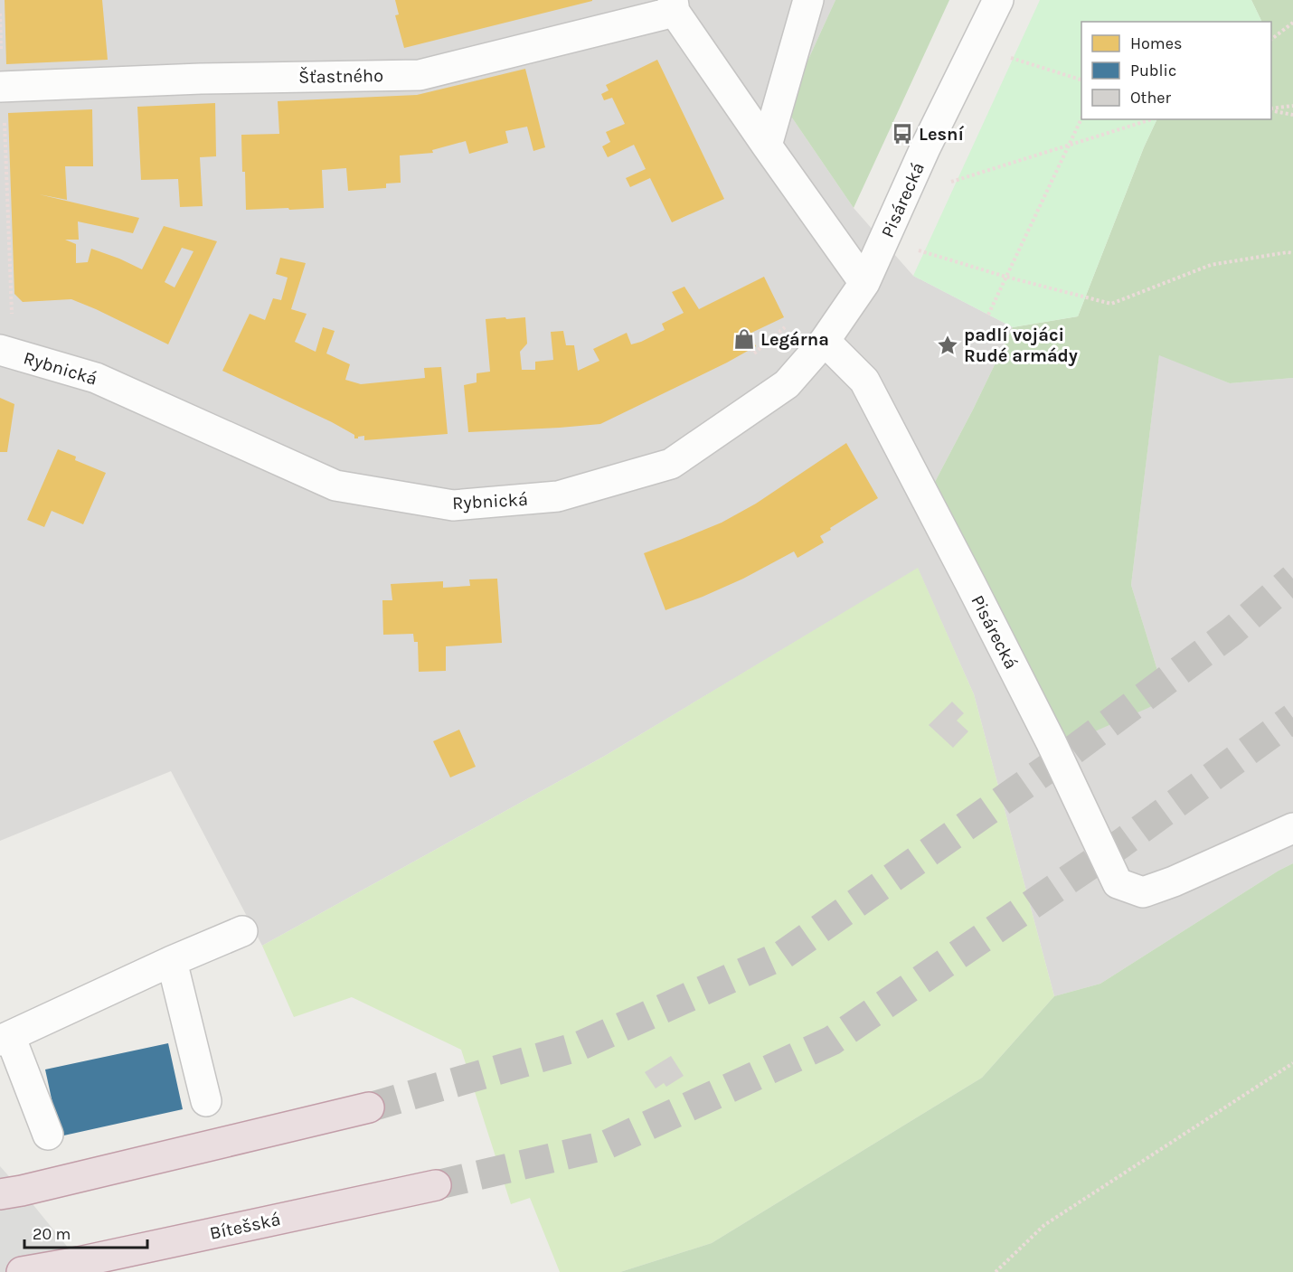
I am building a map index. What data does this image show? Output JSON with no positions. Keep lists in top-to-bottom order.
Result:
{
  "streets": {
    "highway": ["Bítešská"],
    "street": ["Šťastného", "Pisárecká", "Rybnická"]
  },
  "crossings": [
    ["Pisárecká", "Rybnická"]
  ],
  "places": {
    "bus stop": ["Lesní"],
    "shop": ["Legárna"],
    "place": ["padlí vojáci Rudé armády"]
  },
  "legend": ["Homes", "Public", "Other"],
  "scale_bar": "20 m"
}
